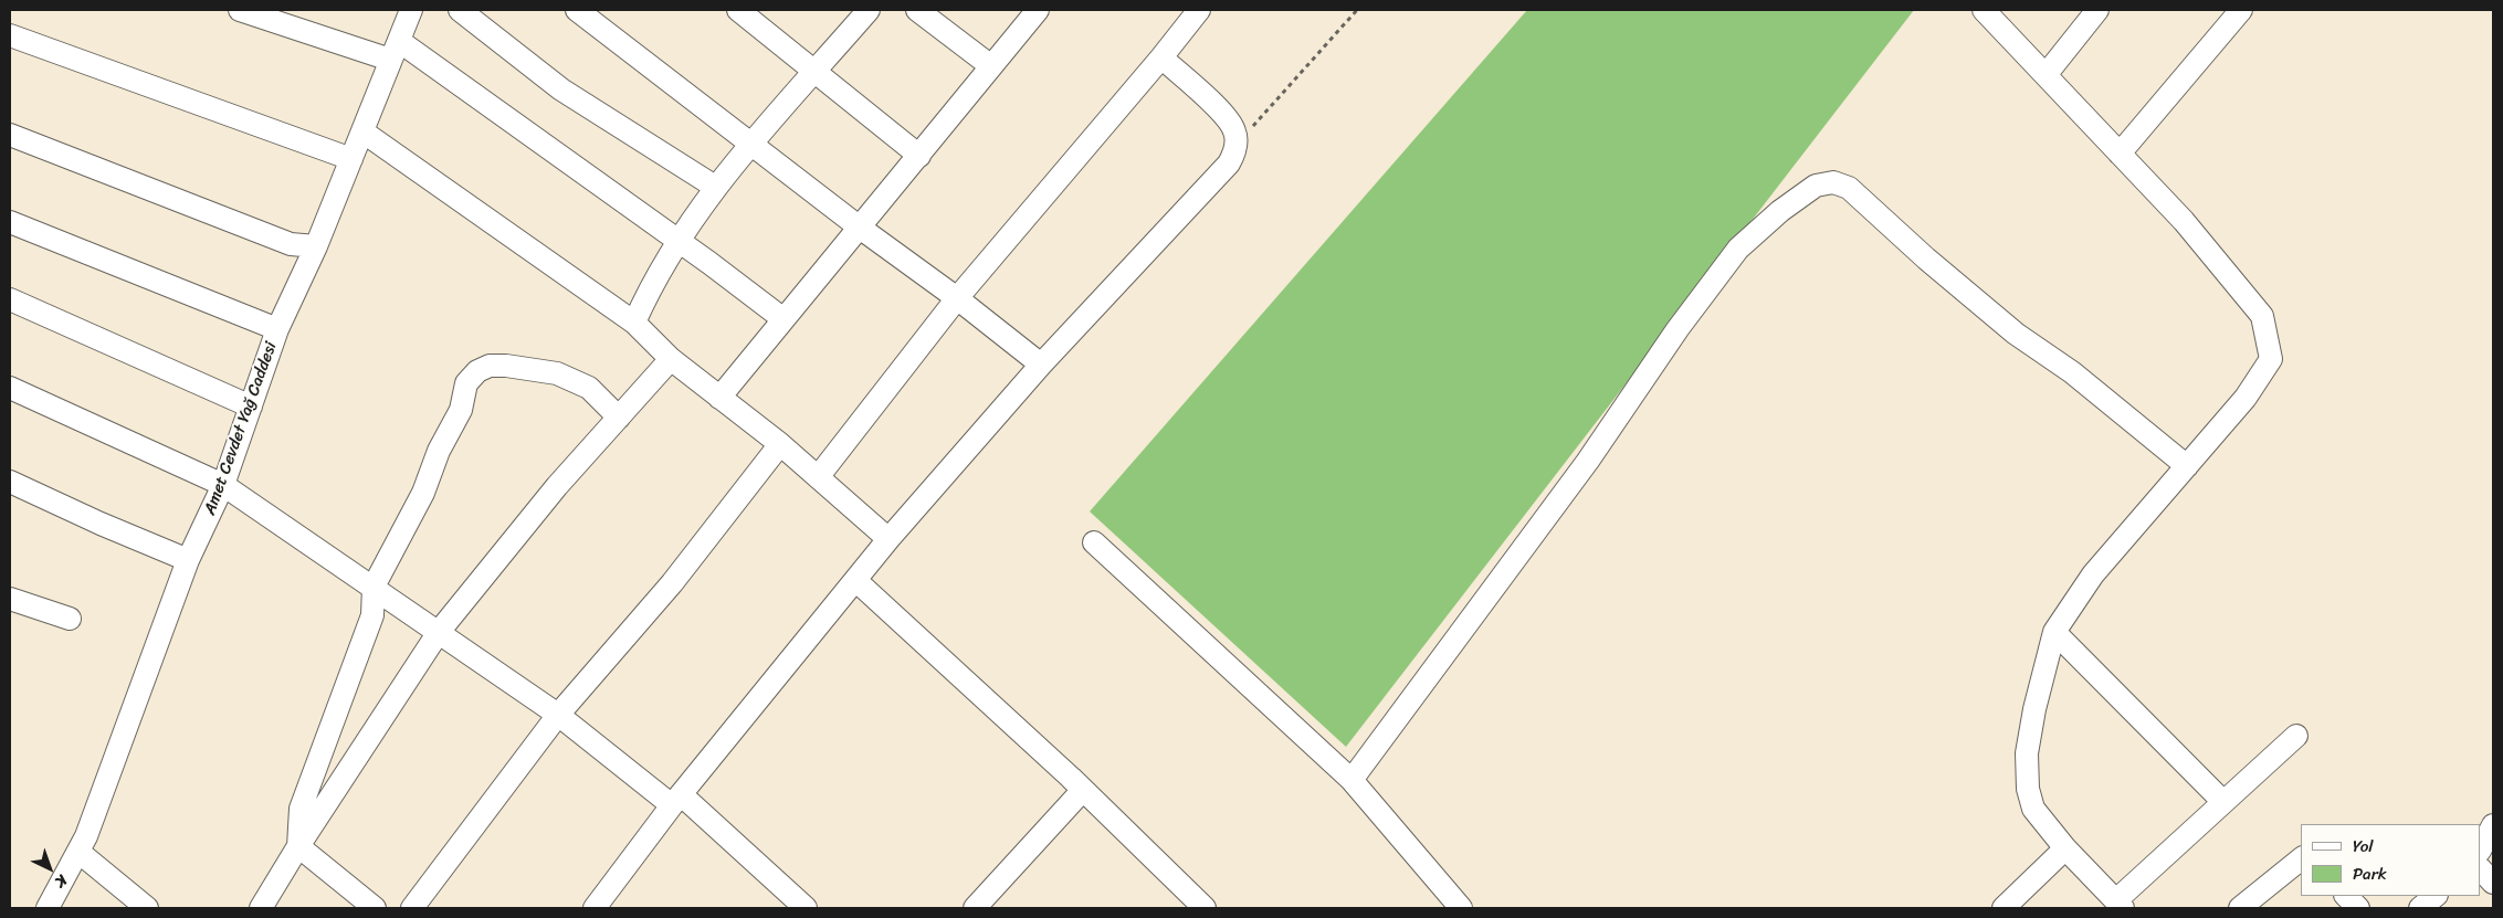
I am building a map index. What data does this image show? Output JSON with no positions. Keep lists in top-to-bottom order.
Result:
{
  "streets": {
    "street": ["Amet Cevdet Yağ Caddesi"]
  },
  "legend": ["Yol", "Park"],
  "north": "bottom right"
}
